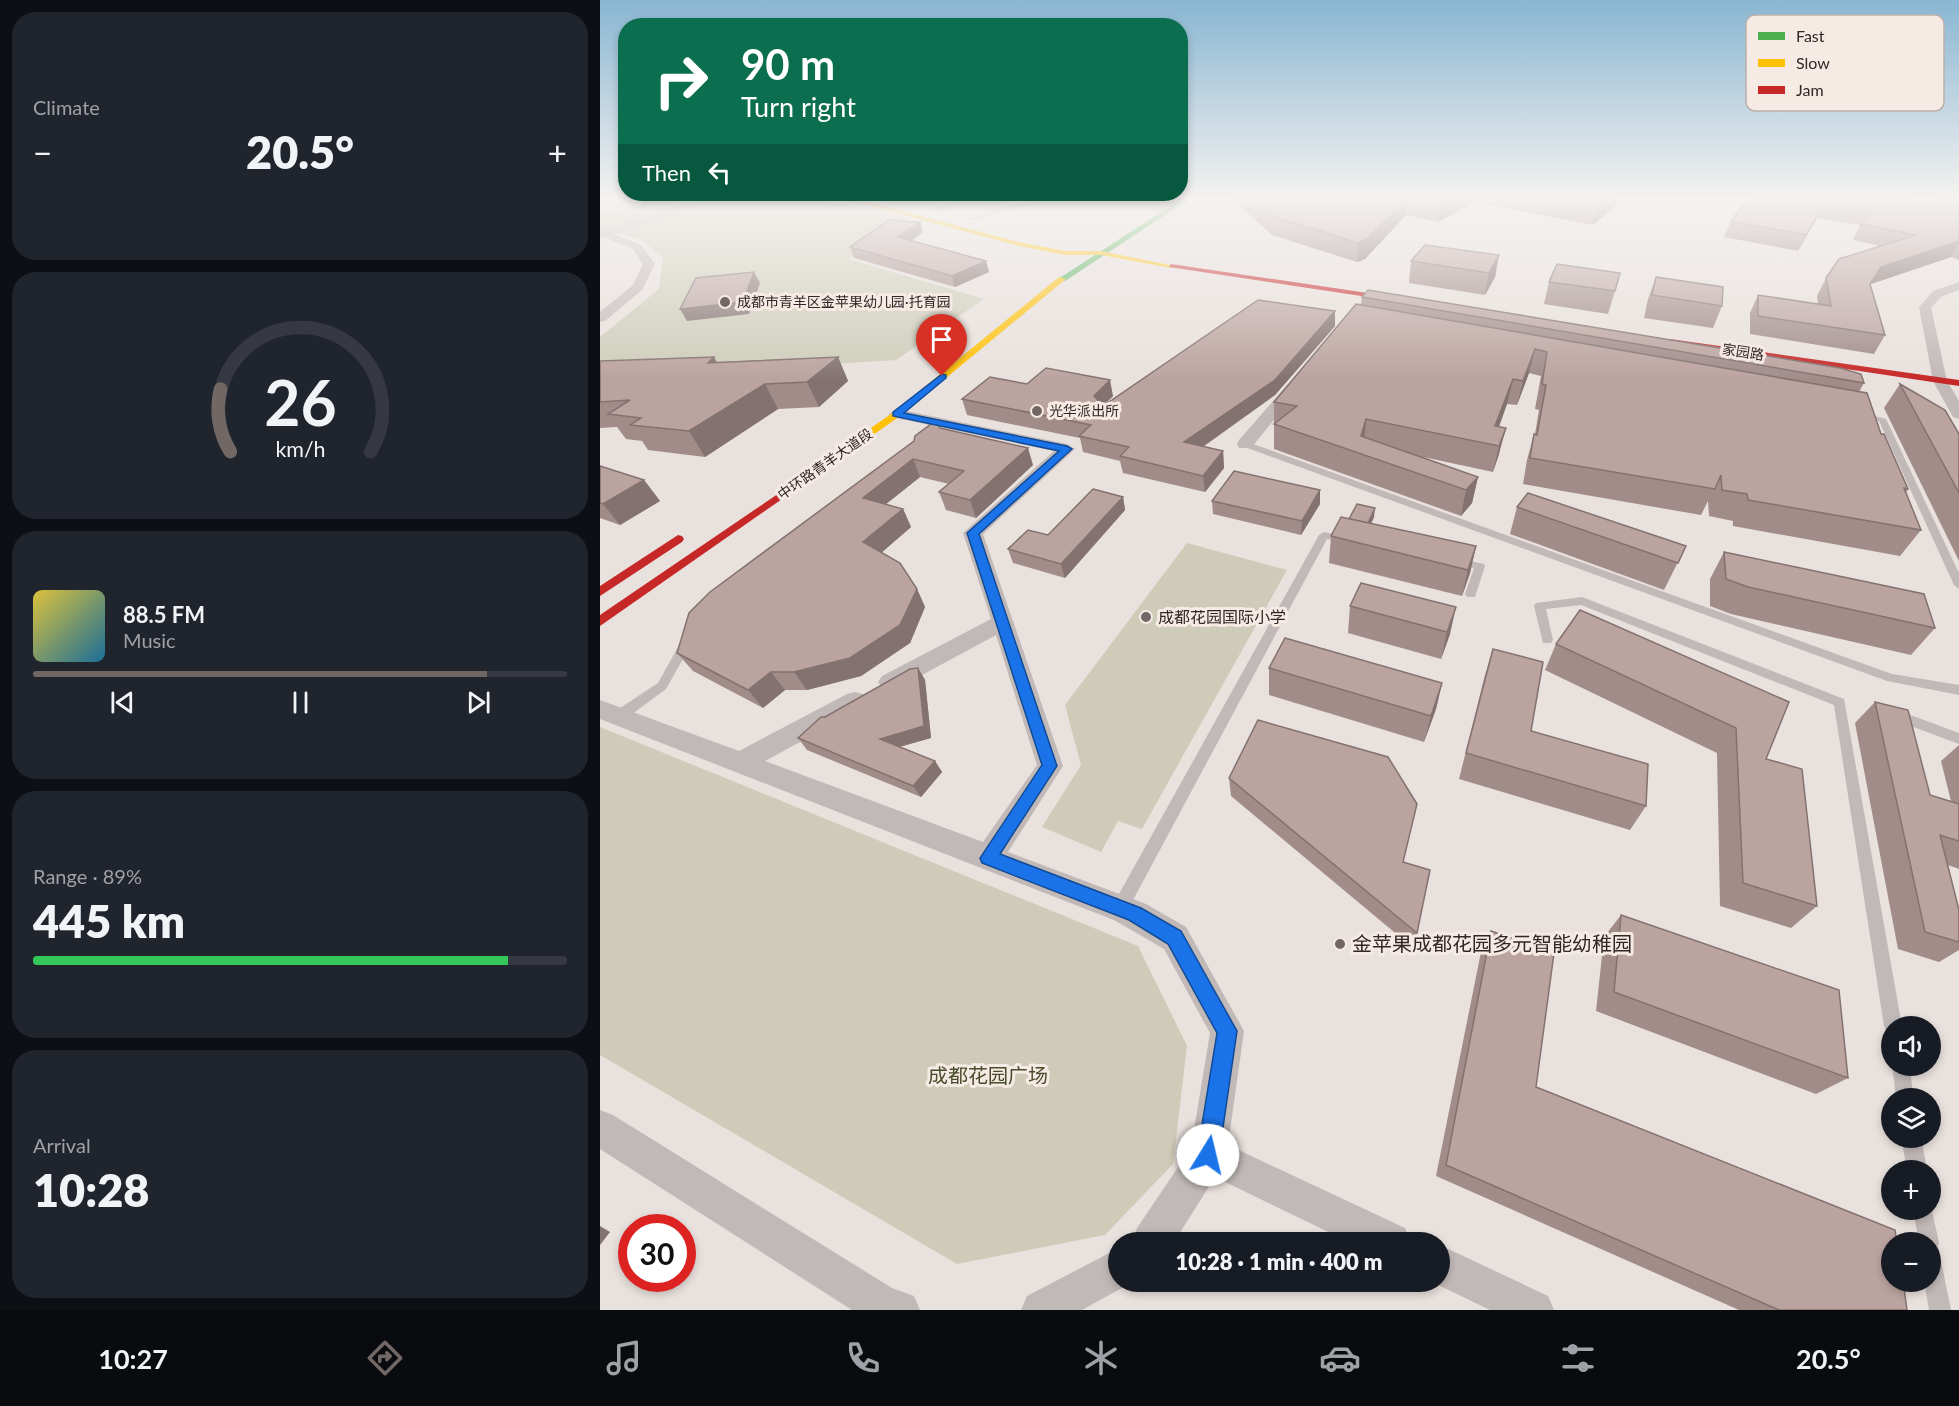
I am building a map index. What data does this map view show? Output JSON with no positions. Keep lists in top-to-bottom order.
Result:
{
  "streets": {
    "main road": ["家园路", "中环路青羊大道段"]
  },
  "parks": ["成都花园广场"],
  "places": [
    "成都市青羊区金苹果幼儿园·托育园",
    "光华派出所",
    "成都花园国际小学",
    "金苹果成都花园多元智能幼稚园"
  ],
  "legend": ["Fast", "Slow", "Jam"],
  "page": {
    "tile": [
      "Climate",
      ["Range · 89%", "445 km"],
      ["Arrival", "10:28"]
    ],
    "turn": ["90 m", "Turn right"],
    "heat": ["−", "20.5°", "+"],
    "then": "Then",
    "song": ["88.5 FM", "Music"],
    "map_buttons": ["+", "−"],
    "limit": "30",
    "trip": "10:28 · 1 min · 400 m",
    "tabs": ["10:27", "20.5°"],
    "gauge": ["26", "km/h"]
  }
}
